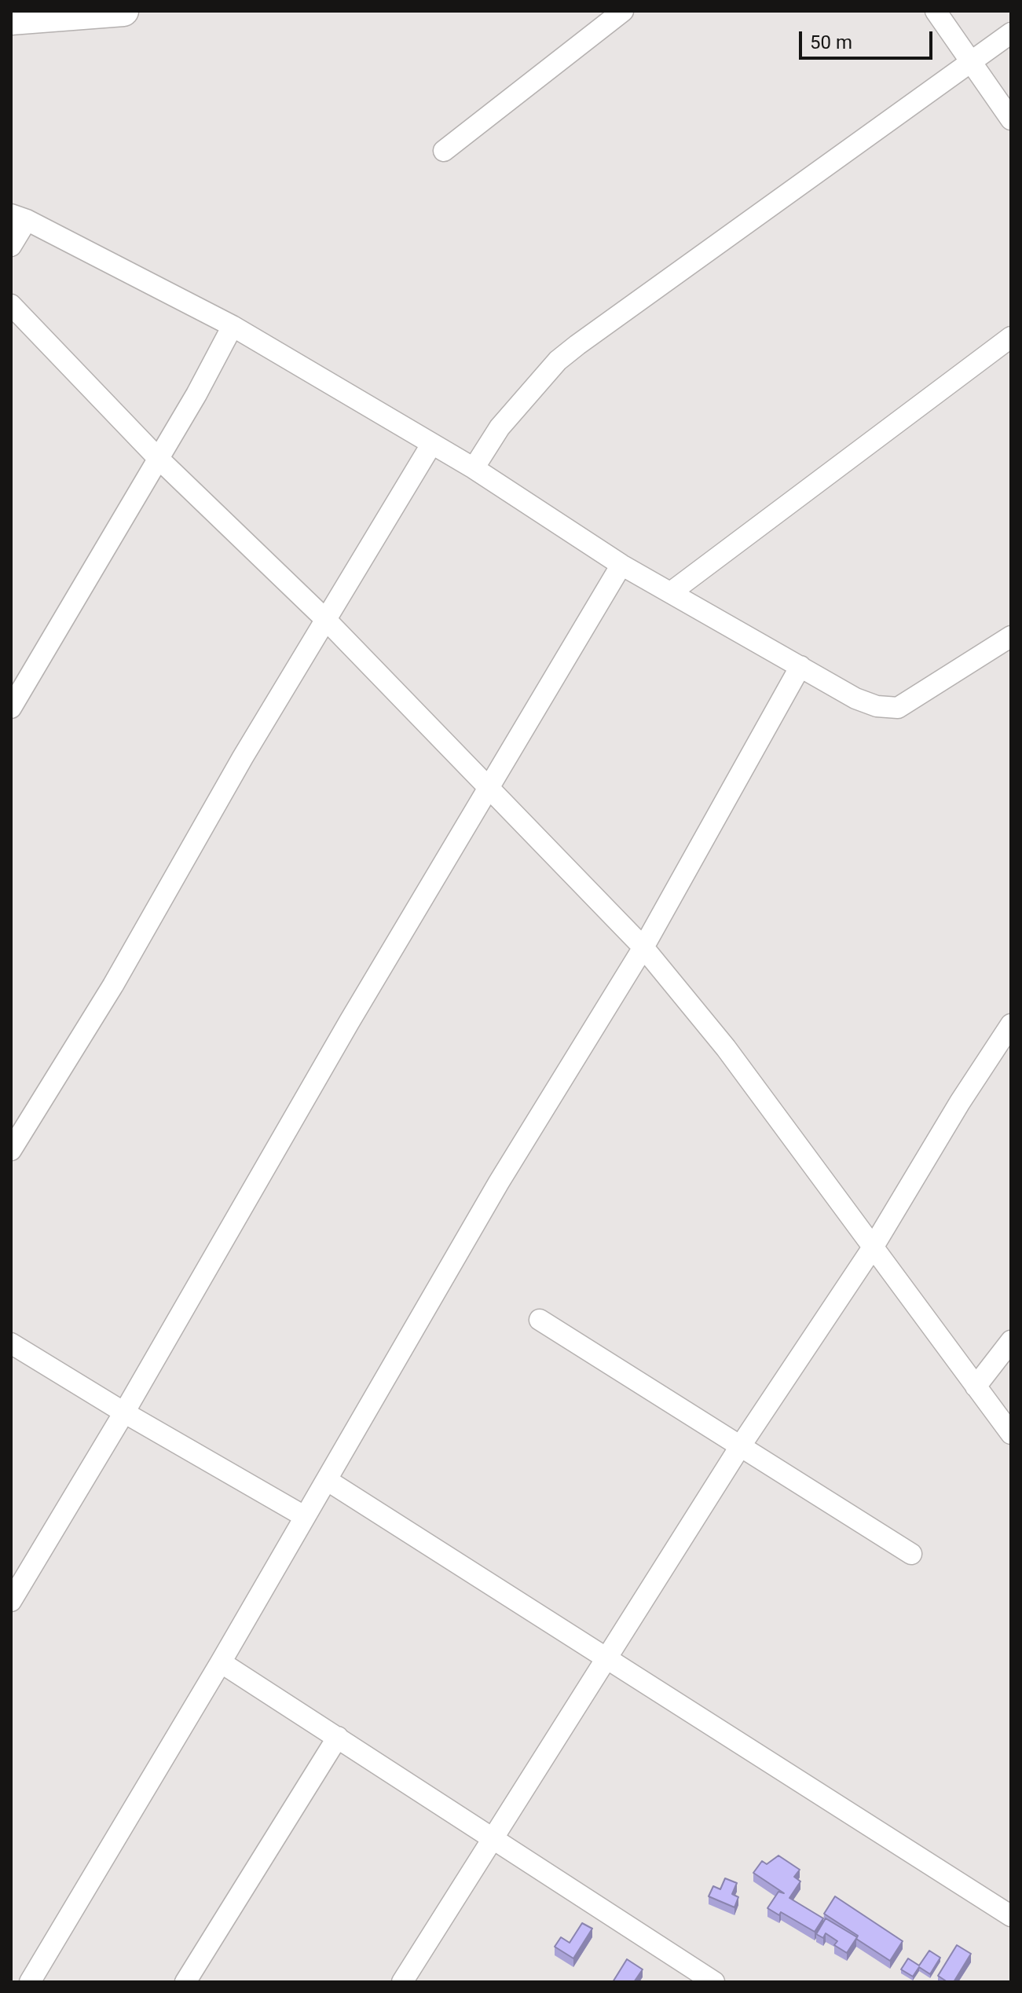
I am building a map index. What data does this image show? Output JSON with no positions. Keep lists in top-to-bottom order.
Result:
{
  "scale_bar": "50 m"
}
